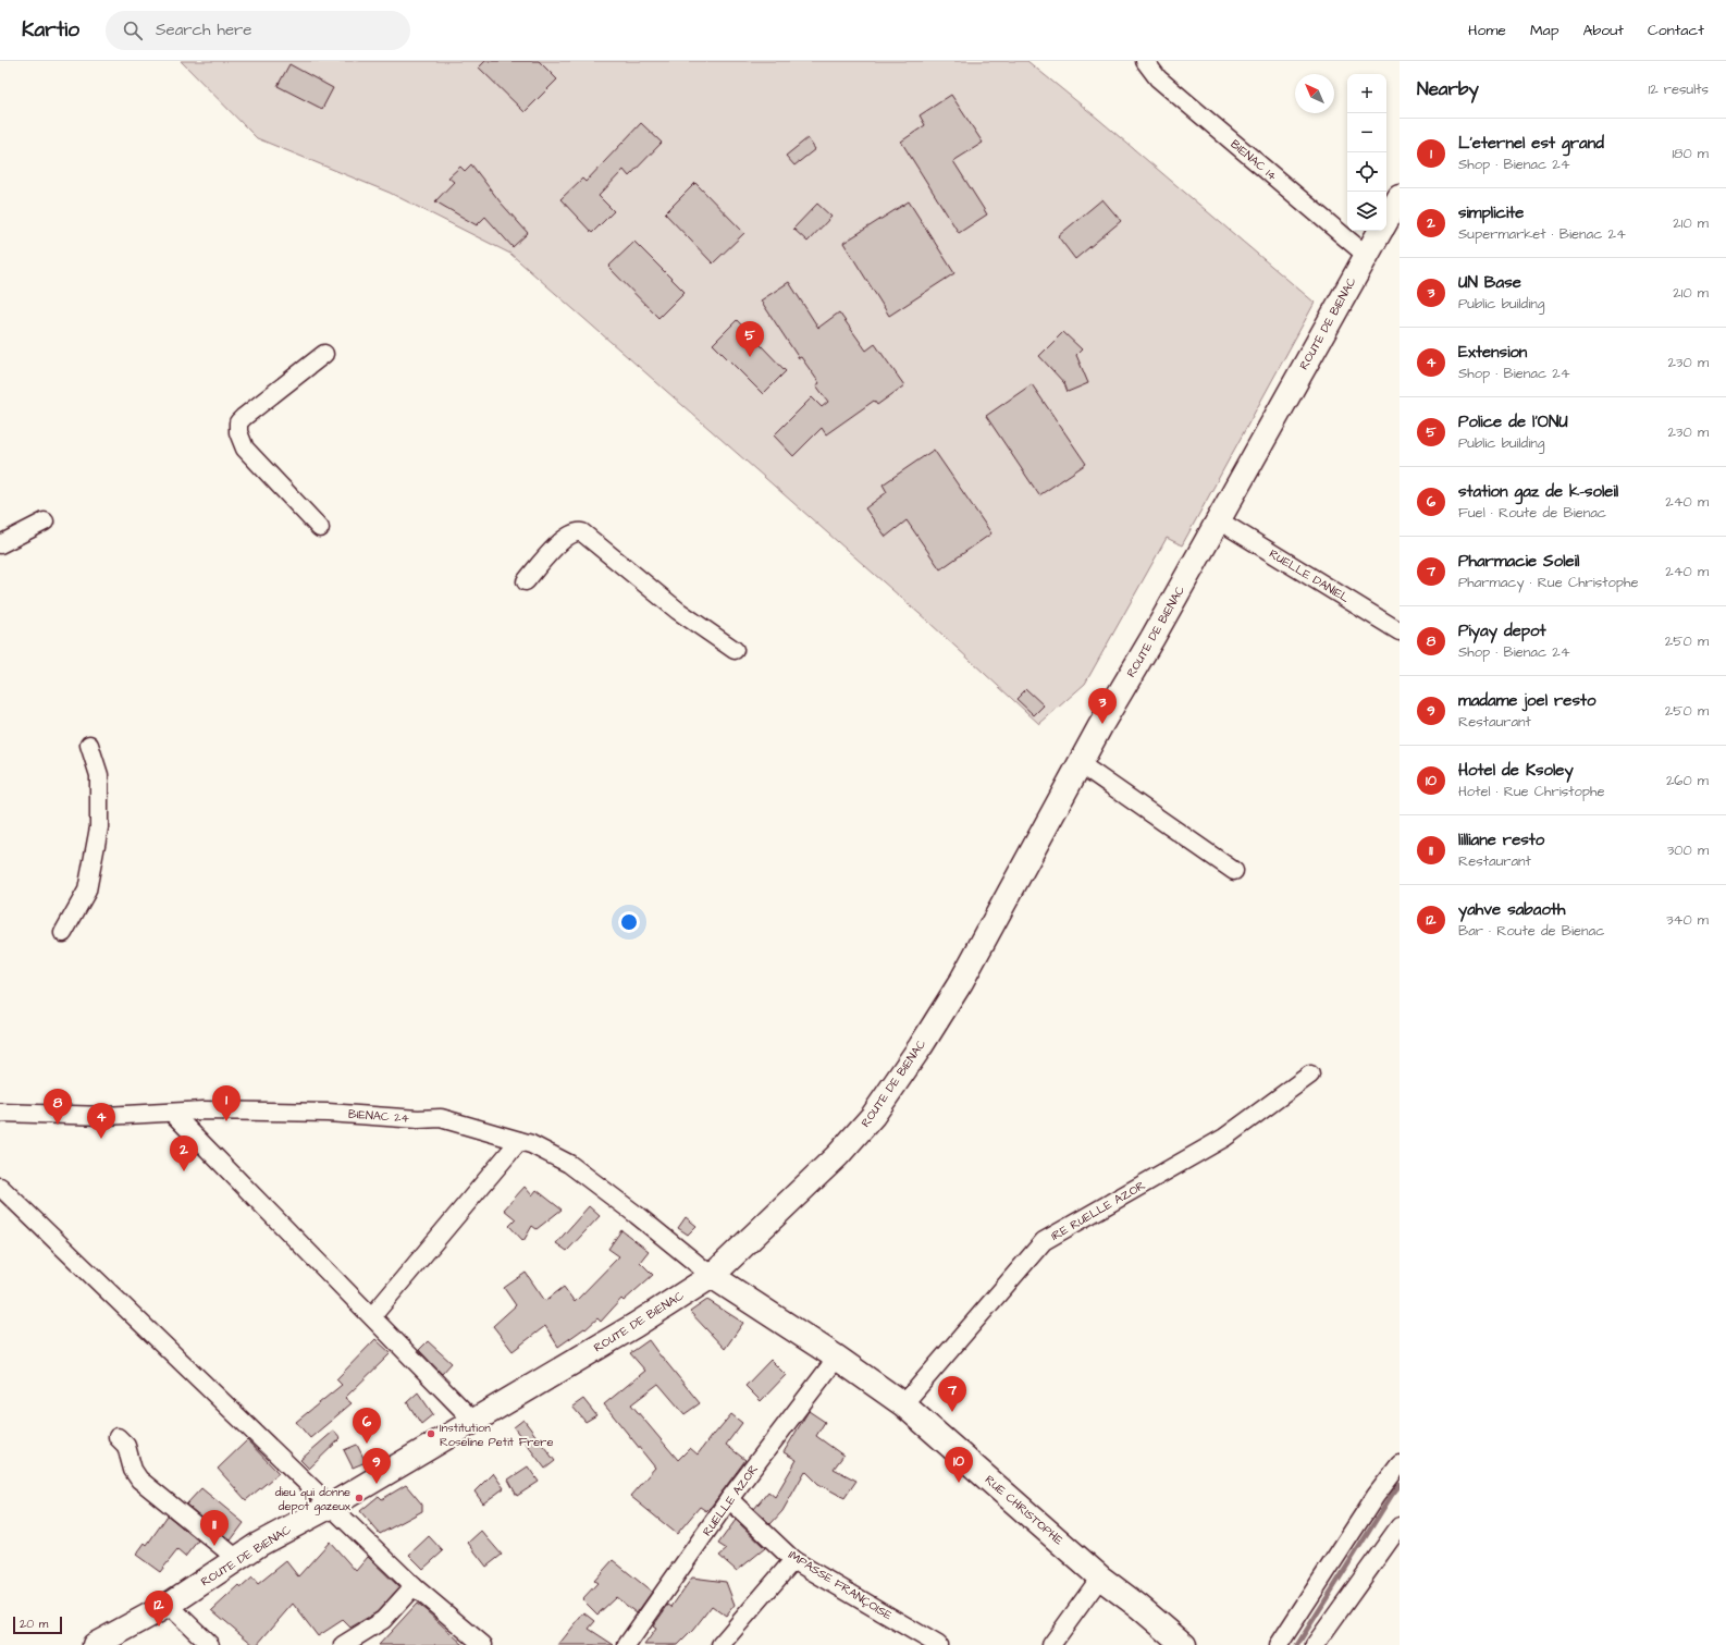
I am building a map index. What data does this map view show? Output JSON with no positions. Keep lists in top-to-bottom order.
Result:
{
  "streets": {
    "main road": ["ROUTE DE BIENAC", "RUE CHRISTOPHE"],
    "street": [
      "BIENAC 14",
      "RUELLE DANIEL",
      "BIENAC 24",
      "1RE RUELLE AZOR",
      "RUELLE AZOR",
      "IMPASSE FRANÇOISE"
    ]
  },
  "crossings": [
    ["BIENAC 14", "ROUTE DE BIENAC"],
    ["ROUTE DE BIENAC", "RUELLE DANIEL"],
    ["ROUTE DE BIENAC", "BIENAC 24"],
    ["ROUTE DE BIENAC", "RUE CHRISTOPHE"],
    ["BIENAC 24", "RUE CHRISTOPHE"],
    ["1RE RUELLE AZOR", "RUE CHRISTOPHE"],
    ["RUELLE AZOR", "RUE CHRISTOPHE"],
    ["RUELLE AZOR", "IMPASSE FRANÇOISE"]
  ],
  "places": ["Institution Roseline Petit Frere", "dieu qui donne depot gazeux"],
  "scale_bar": "20 m",
  "north": "top left",
  "page": {
    "header": "Kartio",
    "search": "Search here",
    "nav": [
      "Home",
      "Map",
      "About",
      "Contact"
    ],
    "heading": ["Nearby", "12 results"],
    "map_buttons": ["+", "−"],
    "list": [
      {
        "mark": "1",
        "name": "L'eternel est grand",
        "note": "Shop · Bienac 24",
        "value": "180 m"
      },
      {
        "mark": "2",
        "name": "simplicite",
        "note": "Supermarket · Bienac 24",
        "value": "210 m"
      },
      {
        "mark": "3",
        "name": "UN Base",
        "note": "Public building",
        "value": "210 m"
      },
      {
        "mark": "4",
        "name": "Extension",
        "note": "Shop · Bienac 24",
        "value": "230 m"
      },
      {
        "mark": "5",
        "name": "Police de l'ONU",
        "note": "Public building",
        "value": "230 m"
      },
      {
        "mark": "6",
        "name": "station gaz de k-soleil",
        "note": "Fuel · Route de Bienac",
        "value": "240 m"
      },
      {
        "mark": "7",
        "name": "Pharmacie Soleil",
        "note": "Pharmacy · Rue Christophe",
        "value": "240 m"
      },
      {
        "mark": "8",
        "name": "Piyay depot",
        "note": "Shop · Bienac 24",
        "value": "250 m"
      },
      {
        "mark": "9",
        "name": "madame joel resto",
        "note": "Restaurant",
        "value": "250 m"
      },
      {
        "mark": "10",
        "name": "Hotel de Ksoley",
        "note": "Hotel · Rue Christophe",
        "value": "260 m"
      },
      {
        "mark": "11",
        "name": "lilliane resto",
        "note": "Restaurant",
        "value": "300 m"
      },
      {
        "mark": "12",
        "name": "yahve sabaoth",
        "note": "Bar · Route de Bienac",
        "value": "340 m"
      }
    ],
    "pins": [
      "5",
      "3",
      "1",
      "8",
      "4",
      "2",
      "7",
      "6",
      "10",
      "9",
      "11",
      "12"
    ],
    "scale": "20 m"
  }
}
